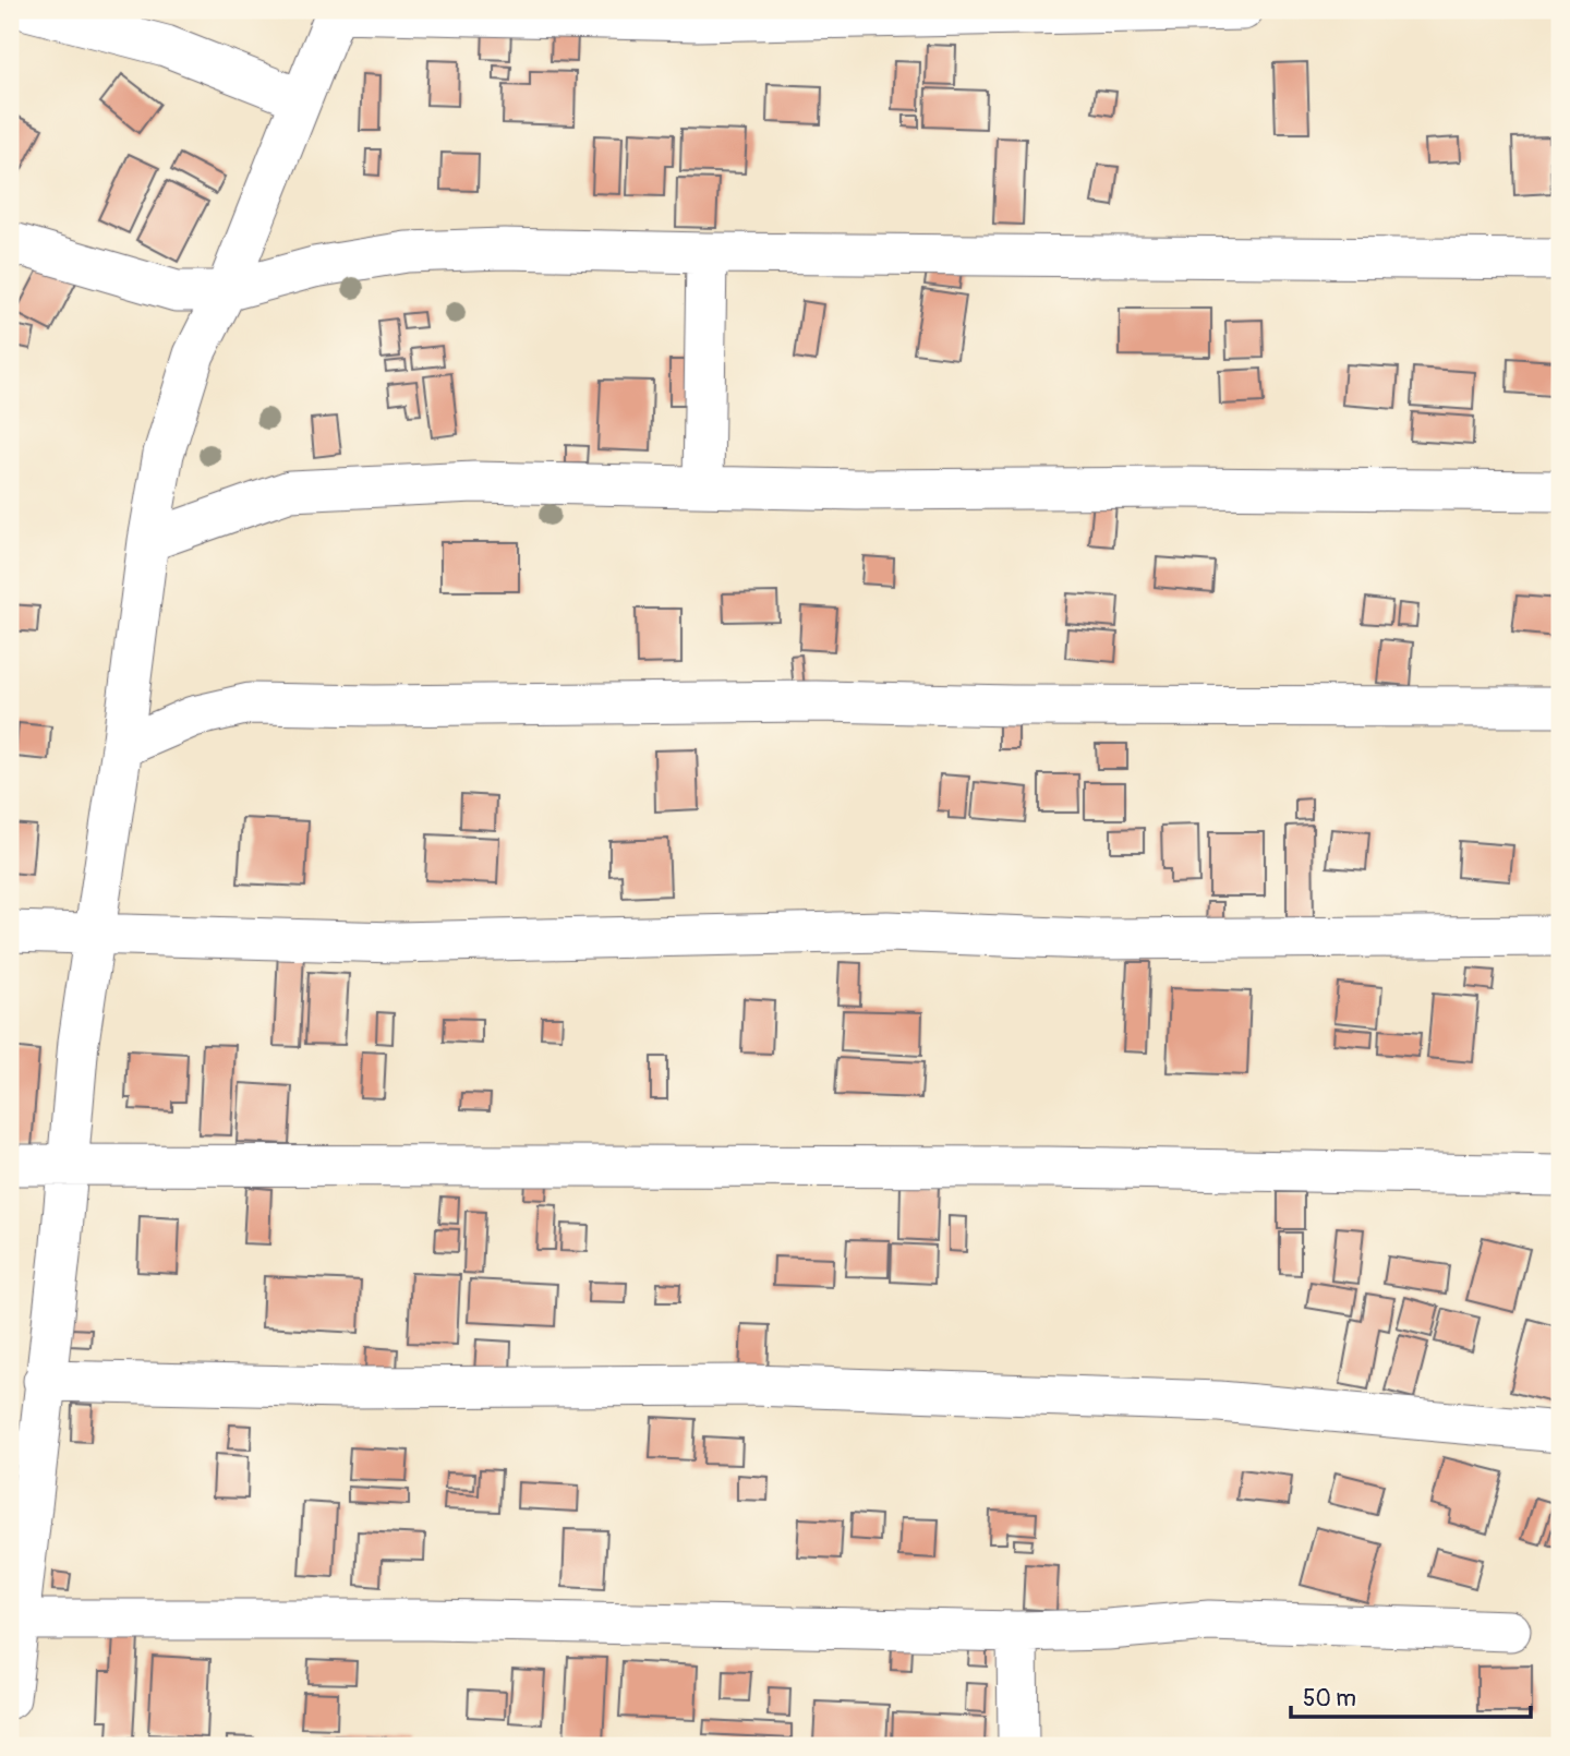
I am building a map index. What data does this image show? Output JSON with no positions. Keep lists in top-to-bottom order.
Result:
{
  "scale_bar": "50 m"
}
